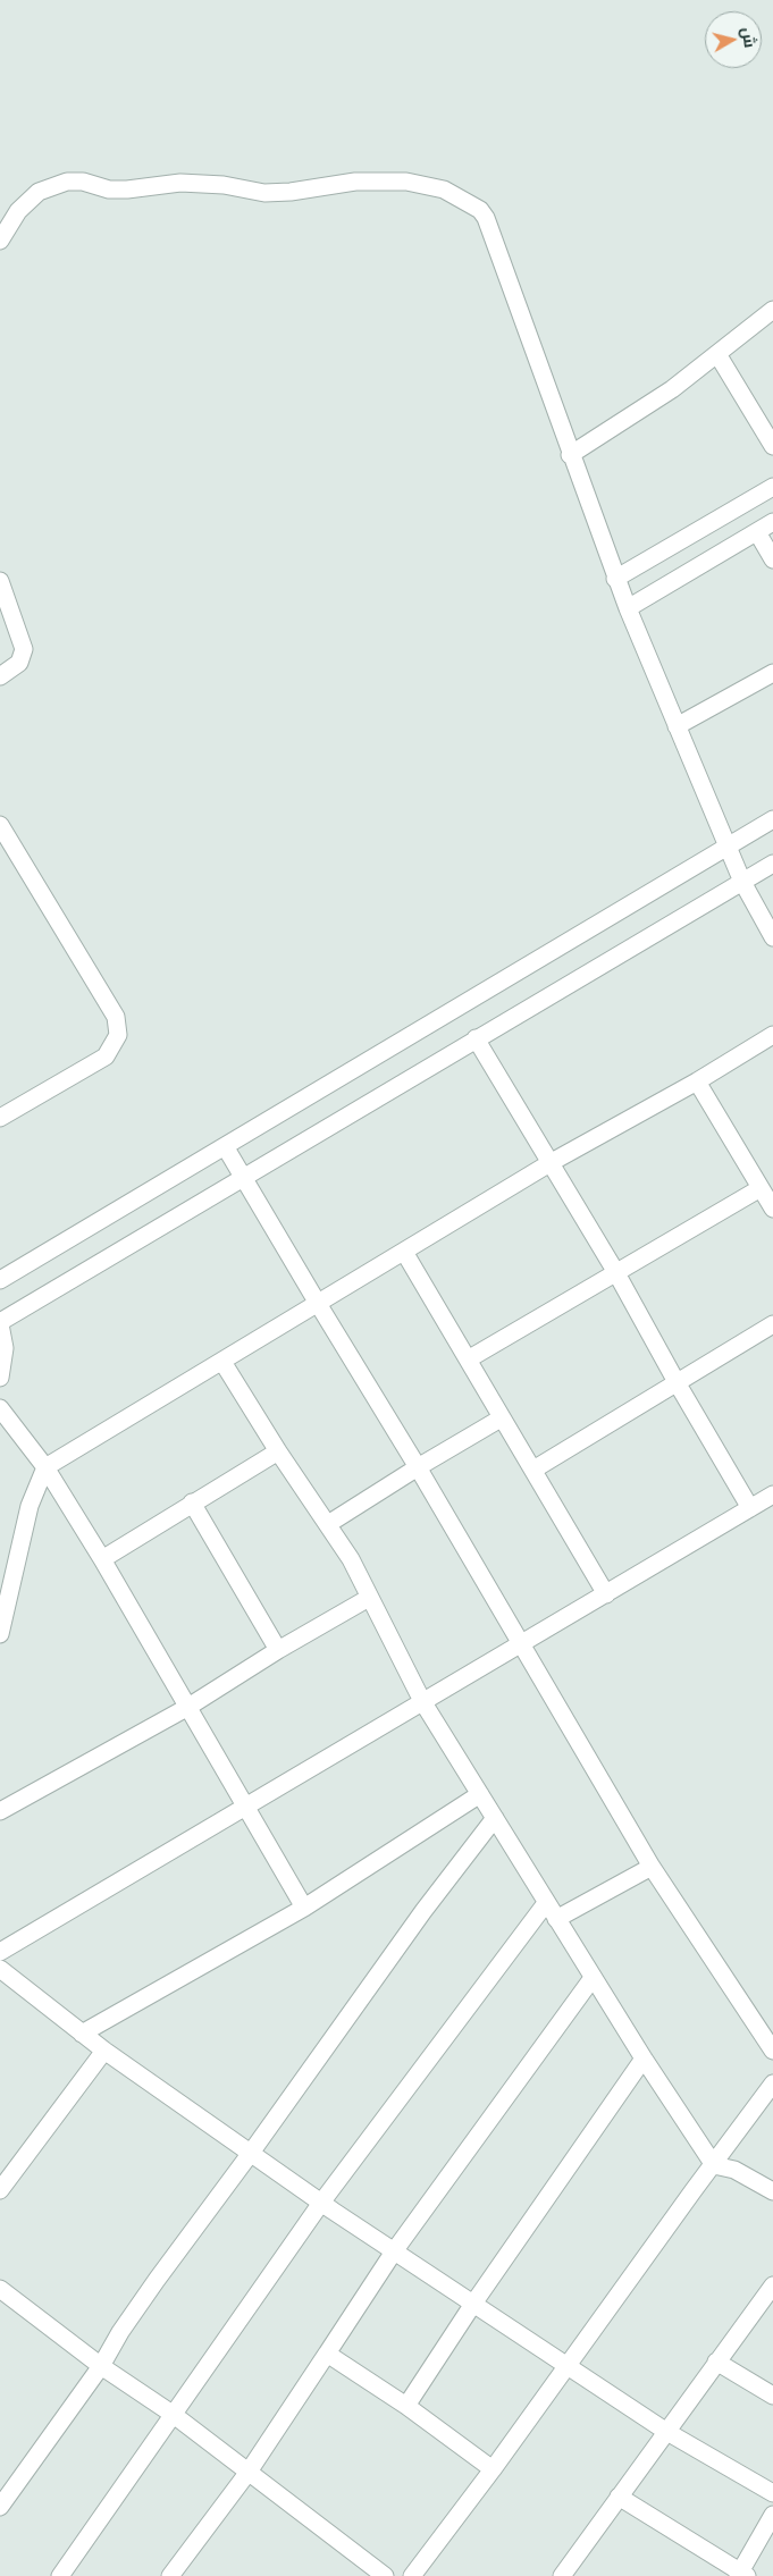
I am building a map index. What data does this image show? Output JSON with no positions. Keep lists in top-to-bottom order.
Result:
{
  "north": "right"
}
